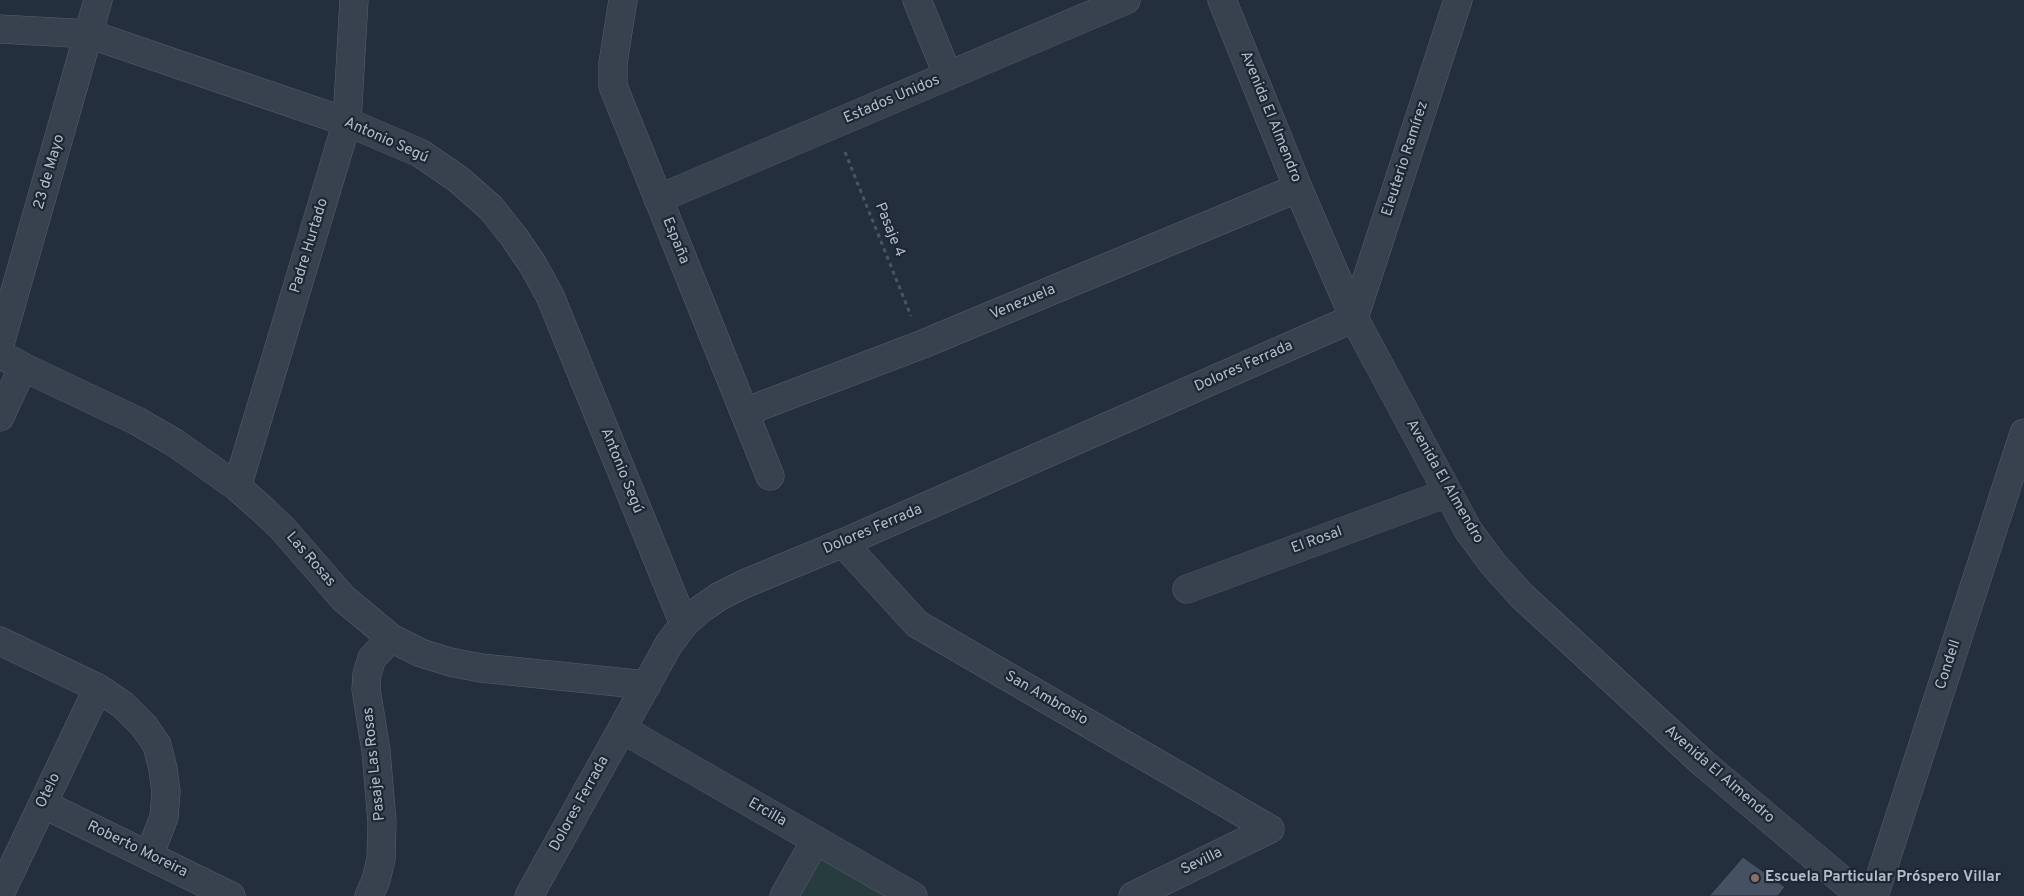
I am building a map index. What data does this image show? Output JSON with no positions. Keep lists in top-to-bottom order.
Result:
{
  "streets": {
    "street": [
      "Estados Unidos",
      "Avenida El Almendro",
      "Antonio Segú",
      "Eleuterio Ramírez",
      "23 de Mayo",
      "España",
      "Padre Hurtado",
      "Venezuela",
      "Dolores Ferrada",
      "El Rosal",
      "Las Rosas",
      "Condell",
      "San Ambrosio",
      "Pasaje Las Rosas",
      "Otelo",
      "Ercilla",
      "Roberto Moreira",
      "Sevilla"
    ],
    "path": ["Pasaje 4"]
  },
  "crossings": [
    ["Estados Unidos", "Pasaje 4"],
    ["Estados Unidos", "España"],
    ["Avenida El Almendro", "Eleuterio Ramírez"],
    ["Avenida El Almendro", "Venezuela"],
    ["Avenida El Almendro", "Dolores Ferrada"],
    ["Avenida El Almendro", "El Rosal"],
    ["Antonio Segú", "23 de Mayo"],
    ["Antonio Segú", "Padre Hurtado"],
    ["Antonio Segú", "Dolores Ferrada"],
    ["Eleuterio Ramírez", "Dolores Ferrada"],
    ["Pasaje 4", "Venezuela"],
    ["España", "Venezuela"],
    ["Padre Hurtado", "Las Rosas"],
    ["Dolores Ferrada", "Las Rosas"],
    ["Dolores Ferrada", "San Ambrosio"],
    ["Dolores Ferrada", "Ercilla"],
    ["Las Rosas", "Pasaje Las Rosas"],
    ["San Ambrosio", "Sevilla"],
    ["Otelo", "Roberto Moreira"]
  ],
  "places": ["Escuela Particular Próspero Villar"]
}
